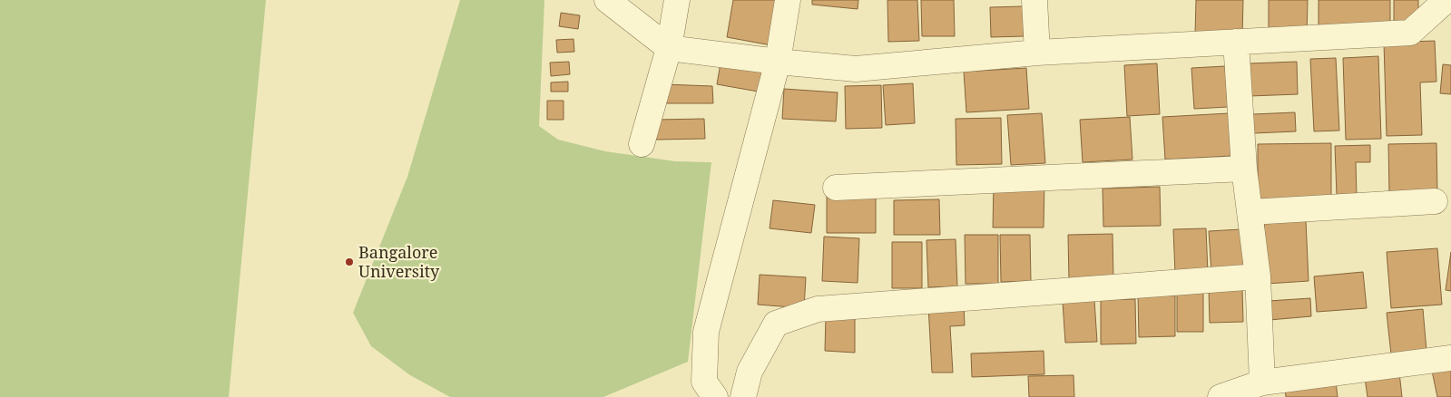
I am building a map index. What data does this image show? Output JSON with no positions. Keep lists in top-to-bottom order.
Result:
{
  "places": ["Bangalore University"]
}
